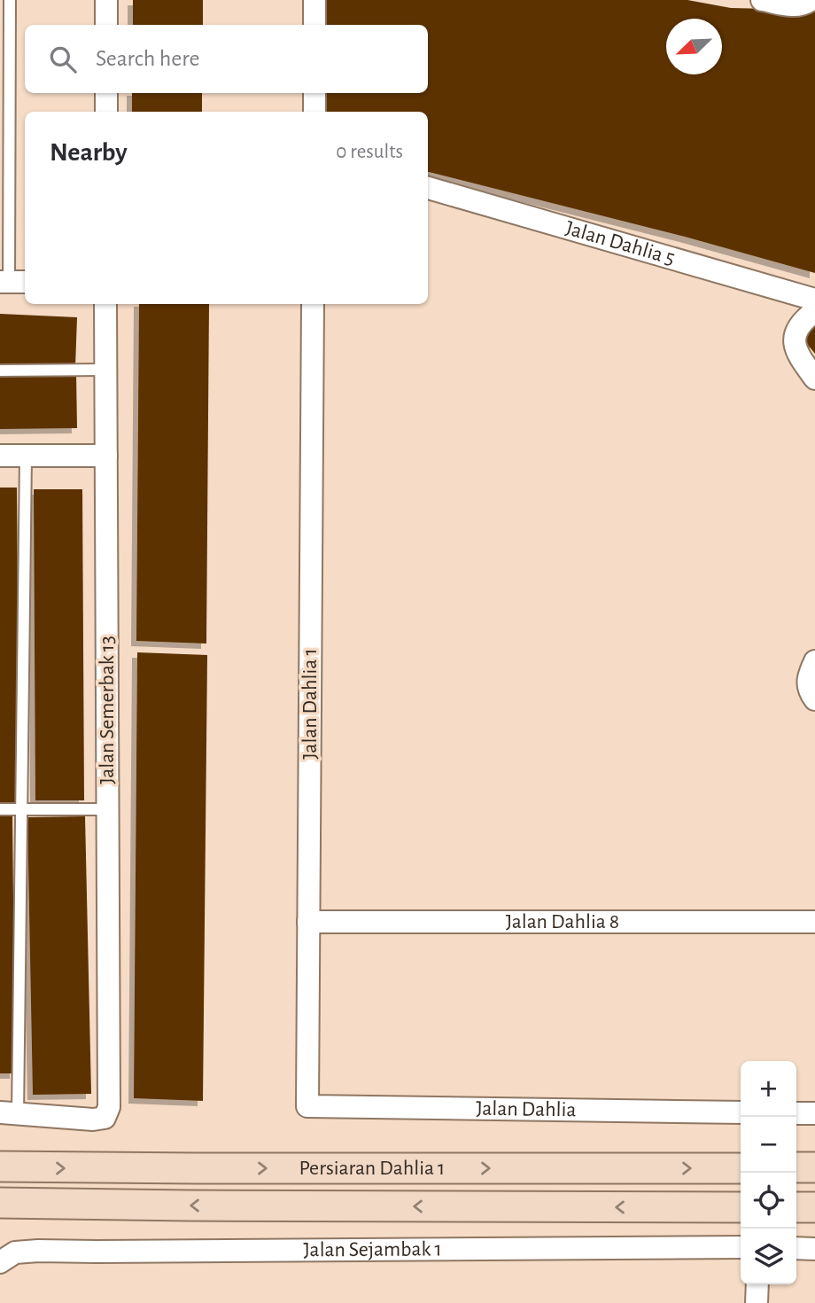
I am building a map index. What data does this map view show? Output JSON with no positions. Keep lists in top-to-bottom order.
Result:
{
  "streets": {
    "street": [
      "Jalan Dahlia 5",
      "Jalan Dahlia 1",
      "Jalan Semerbak 13",
      "Jalan Dahlia 8",
      "Jalan Dahlia",
      "Persiaran Dahlia 1",
      "Jalan Sejambak 1"
    ]
  },
  "crossings": [
    ["Jalan Dahlia 1", "Jalan Dahlia 8"],
    ["Jalan Dahlia 1", "Jalan Dahlia"]
  ],
  "north": "bottom left",
  "page": {
    "search": "Search here",
    "heading": ["Nearby", "0 results"],
    "map_buttons": ["+", "−"]
  }
}
